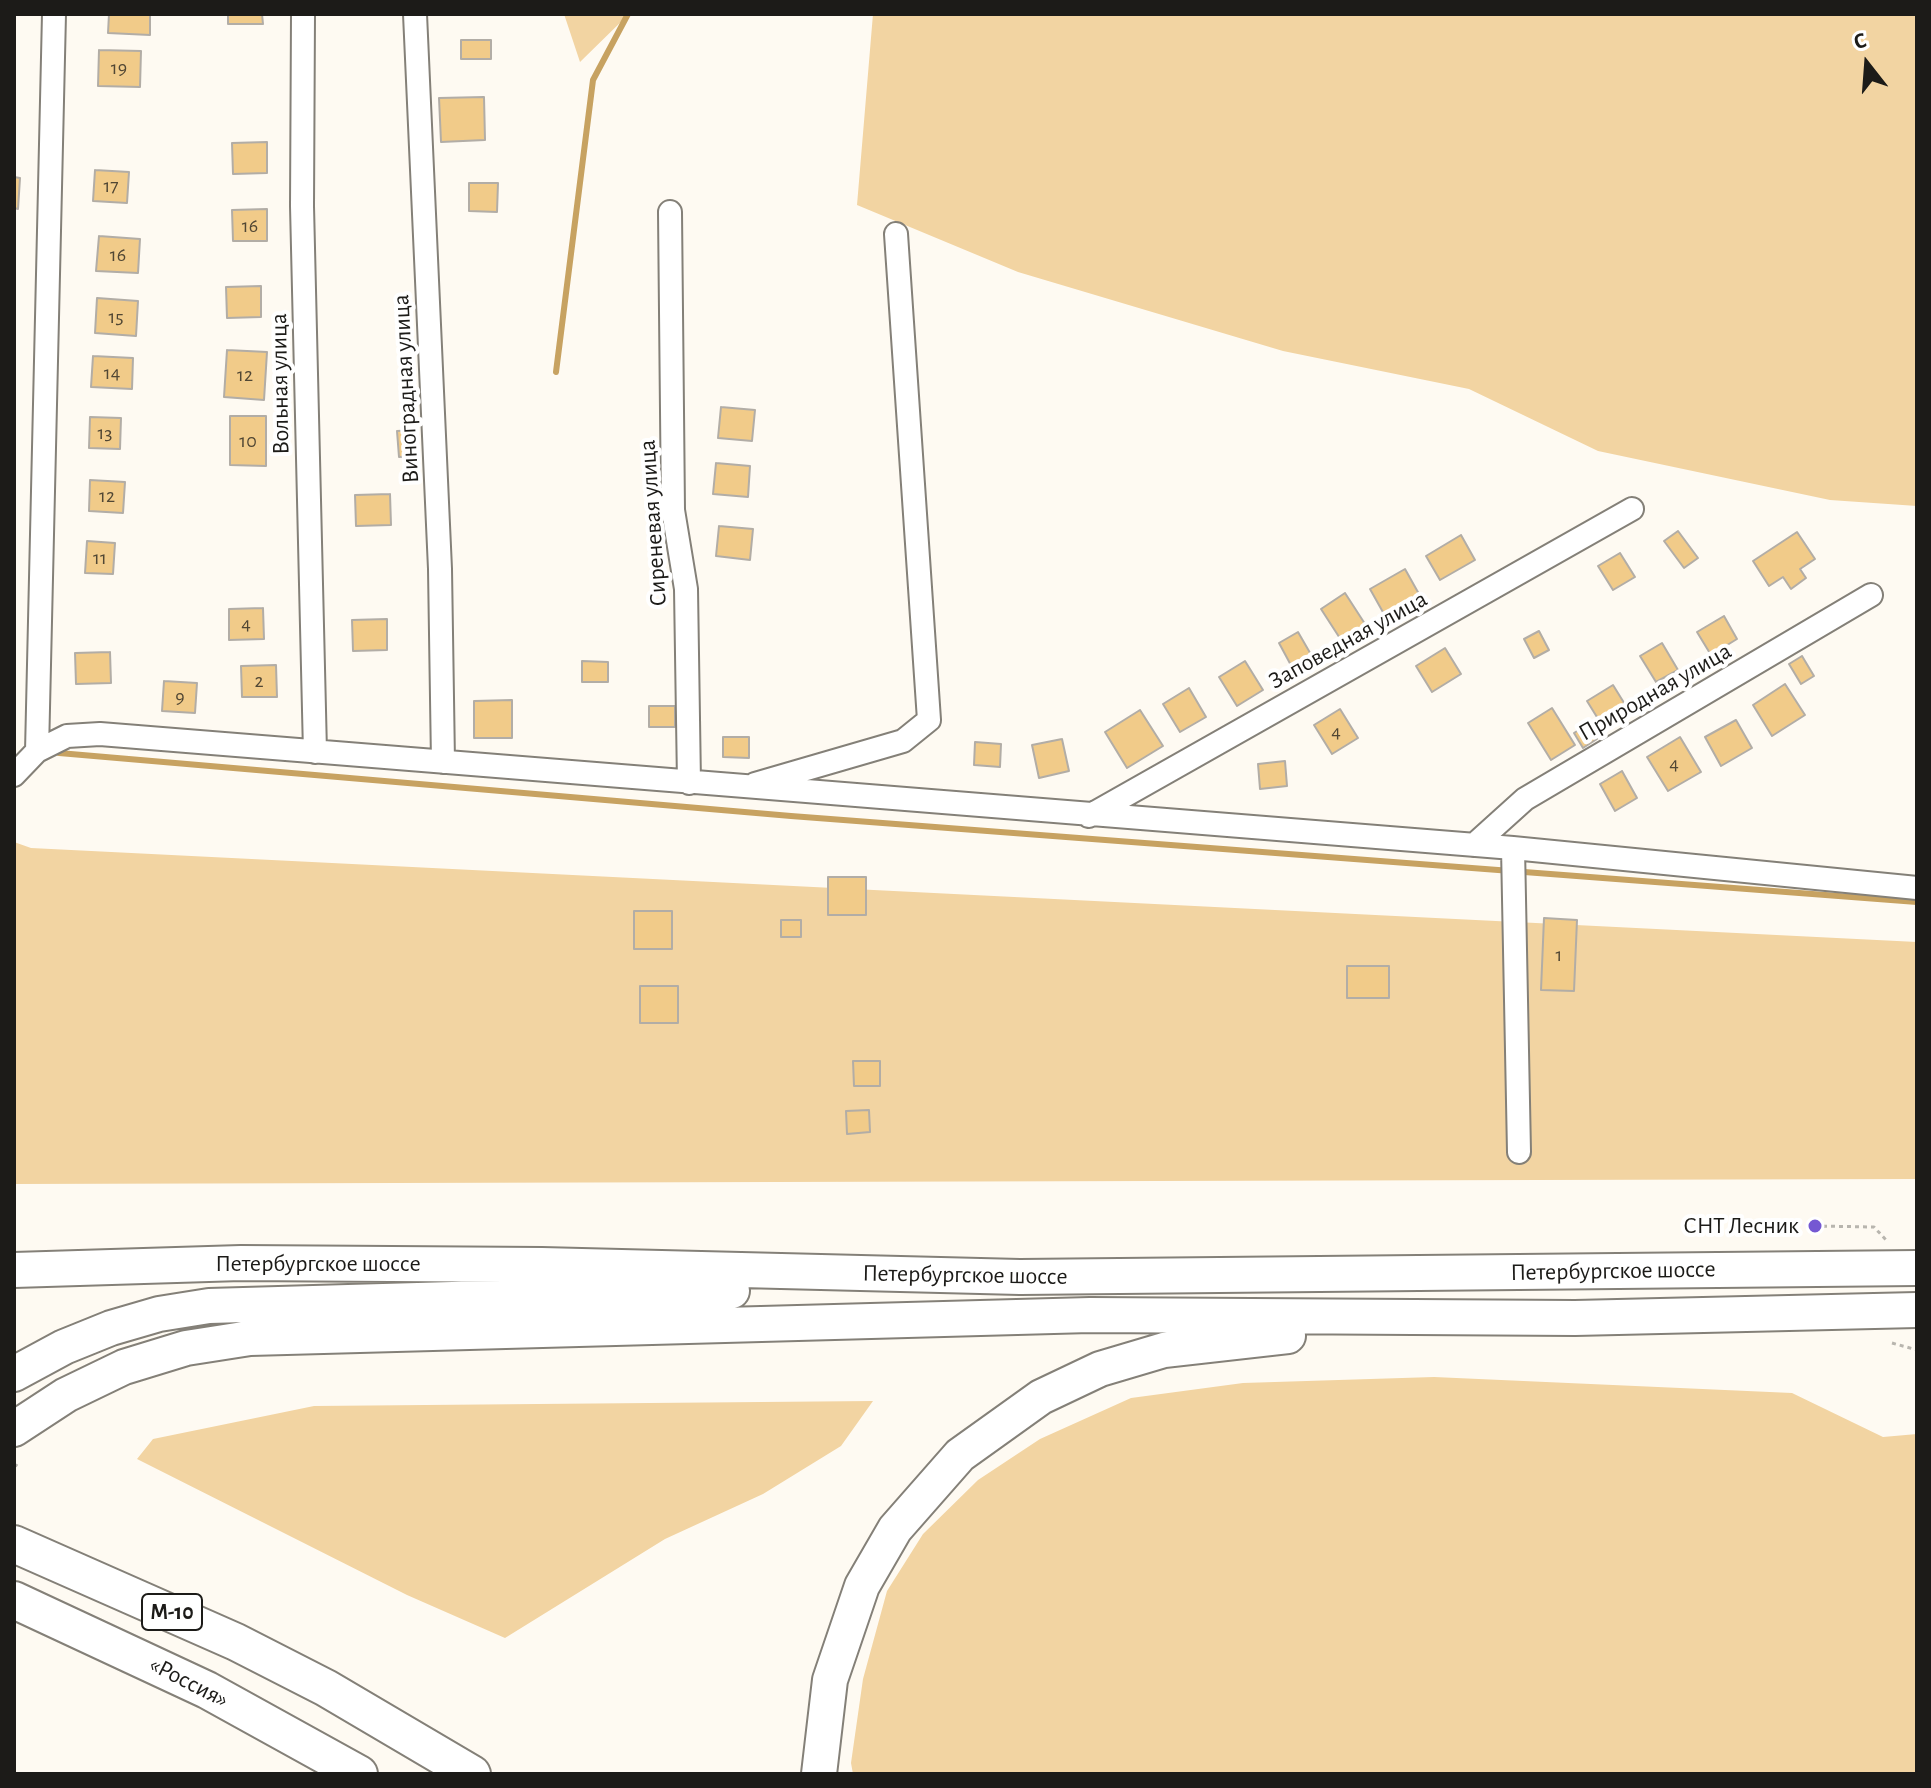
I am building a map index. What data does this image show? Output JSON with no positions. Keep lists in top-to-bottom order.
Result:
{
  "streets": {
    "highway": ["М-10", "«Россия»"],
    "main road": ["Петербургское шоссе"],
    "street": [
      "Вольная улица",
      "Виноградная улица",
      "Сиреневая улица",
      "Заповедная улица",
      "Природная улица"
    ]
  },
  "places": ["СНТ Лесник"],
  "house_numbers": [
    "19",
    "17",
    "16",
    "16",
    "15",
    "14",
    "12",
    "13",
    "10",
    "12",
    "11",
    "4",
    "2",
    "9",
    "4",
    "4",
    "1"
  ],
  "north": "top"
}
